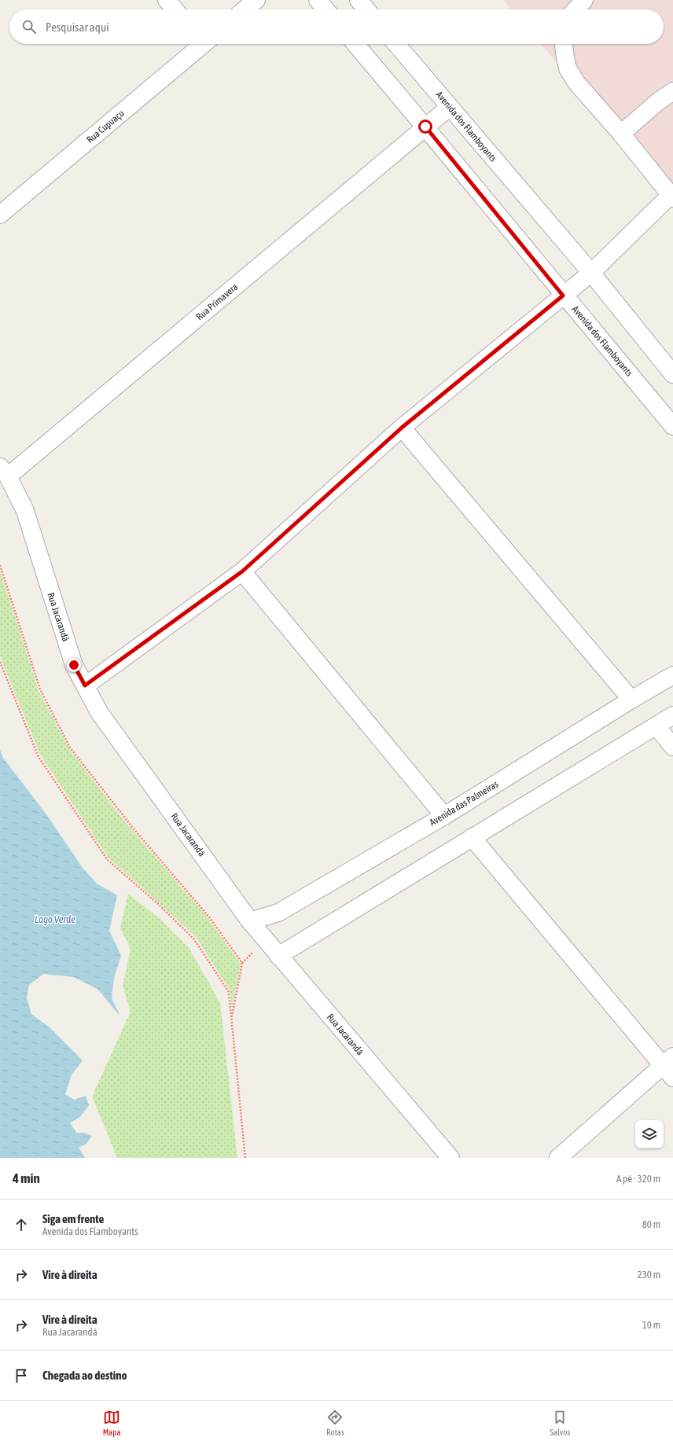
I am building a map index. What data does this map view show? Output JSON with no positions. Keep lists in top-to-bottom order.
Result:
{
  "streets": {
    "street": [
      "Rua Cupuaçu",
      "Avenida dos Flamboyants",
      "Rua Primavera",
      "Rua Jacarandá",
      "Avenida das Palmeiras"
    ]
  },
  "crossings": [
    ["Avenida dos Flamboyants", "Rua Primavera"],
    ["Rua Primavera", "Rua Jacarandá"],
    ["Rua Jacarandá", "Avenida das Palmeiras"]
  ],
  "water": ["Lago Verde"],
  "page": {
    "search": "Pesquisar aqui",
    "heading": ["4 min", "A pé · 320 m"],
    "list": [
      ["Siga em frente", "Avenida dos Flamboyants", "80 m"],
      ["Vire à direita", "230 m"],
      ["Vire à direita", "Rua Jacarandá", "10 m"],
      "Chegada ao destino"
    ],
    "nav": ["Mapa", "Rotas", "Salvos"]
  }
}
